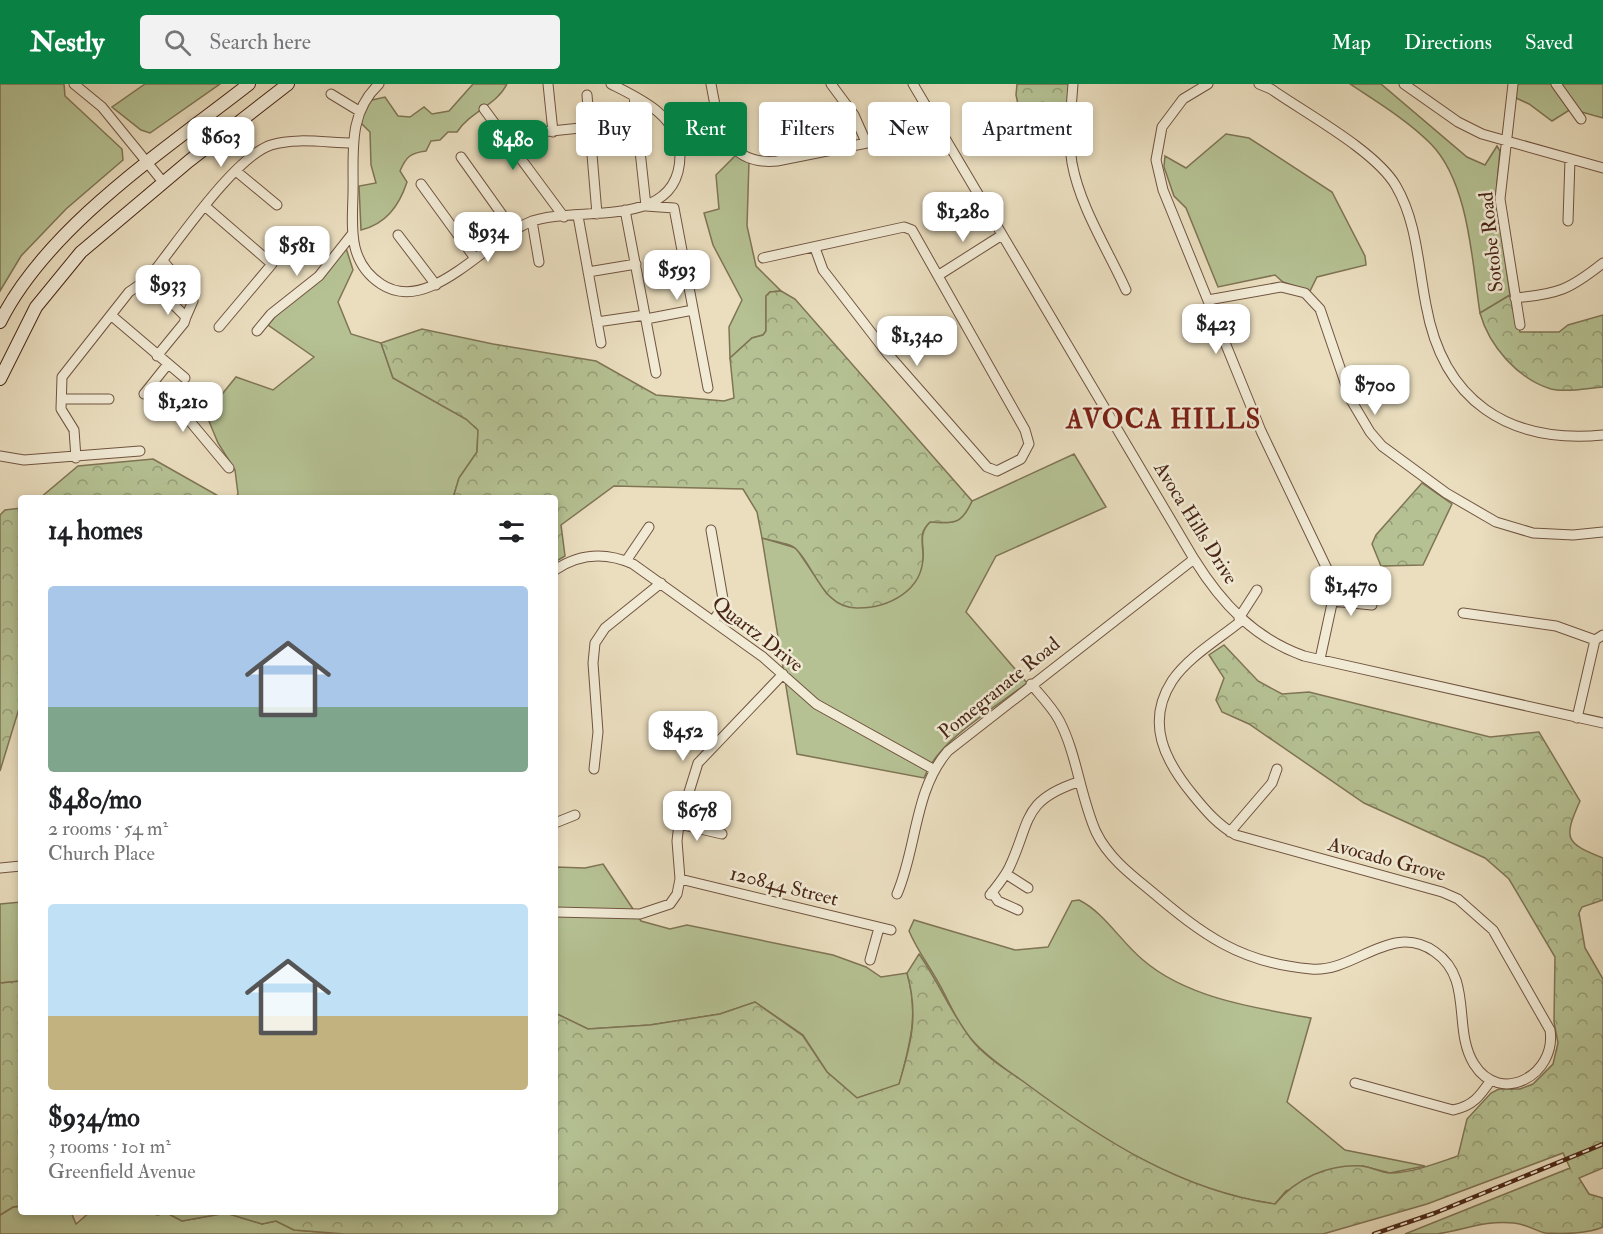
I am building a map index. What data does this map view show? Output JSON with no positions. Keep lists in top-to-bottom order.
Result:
{
  "streets": {
    "street": [
      "Sotobe Road",
      "Avoca Hills Drive",
      "Quartz Drive",
      "Pomegranate Road",
      "Avocado Grove",
      "120844 Street"
    ]
  },
  "crossings": [
    ["Avoca Hills Drive", "Pomegranate Road"],
    ["Avoca Hills Drive", "Avocado Grove"],
    ["Quartz Drive", "Pomegranate Road"]
  ],
  "districts": ["AVOCA HILLS"],
  "page": {
    "header": "Nestly",
    "search": "Search here",
    "nav": ["Map", "Directions", "Saved"],
    "chip": [
      "Buy",
      "Rent",
      "Filters",
      "New",
      "Apartment"
    ],
    "price": [
      "$603",
      "$480",
      "$1,280",
      "$934",
      "$581",
      "$593",
      "$933",
      "$423",
      "$1,340",
      "$700",
      "$1,210",
      "$1,470",
      "$452",
      "$678"
    ],
    "heading": "14 homes",
    "list": [
      {
        "name": "$480/mo",
        "note": "2 rooms · 54 m² · Church Place"
      },
      {
        "name": "$934/mo",
        "note": "3 rooms · 101 m² · Greenfield Avenue"
      }
    ]
  }
}
